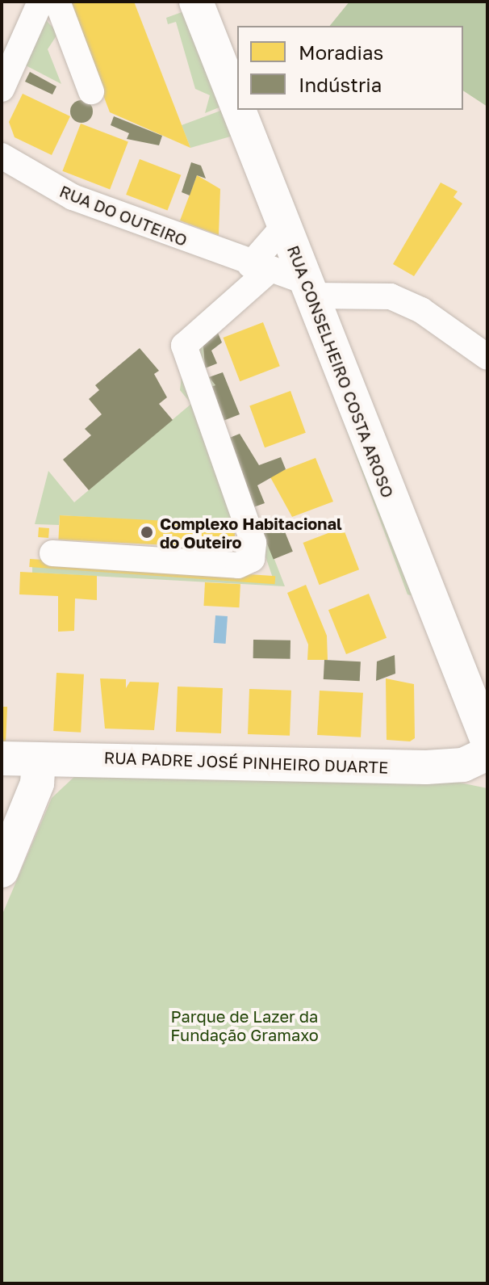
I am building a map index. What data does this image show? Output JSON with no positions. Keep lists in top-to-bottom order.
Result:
{
  "streets": {
    "main road": ["RUA CONSELHEIRO COSTA AROSO", "RUA PADRE JOSÉ PINHEIRO DUARTE"],
    "street": ["RUA DO OUTEIRO"]
  },
  "crossings": [
    ["RUA DO OUTEIRO", "RUA CONSELHEIRO COSTA AROSO"]
  ],
  "parks": ["Parque de Lazer da Fundação Gramaxo"],
  "places": ["Complexo Habitacional do Outeiro"],
  "legend": ["Moradias", "Indústria"]
}
